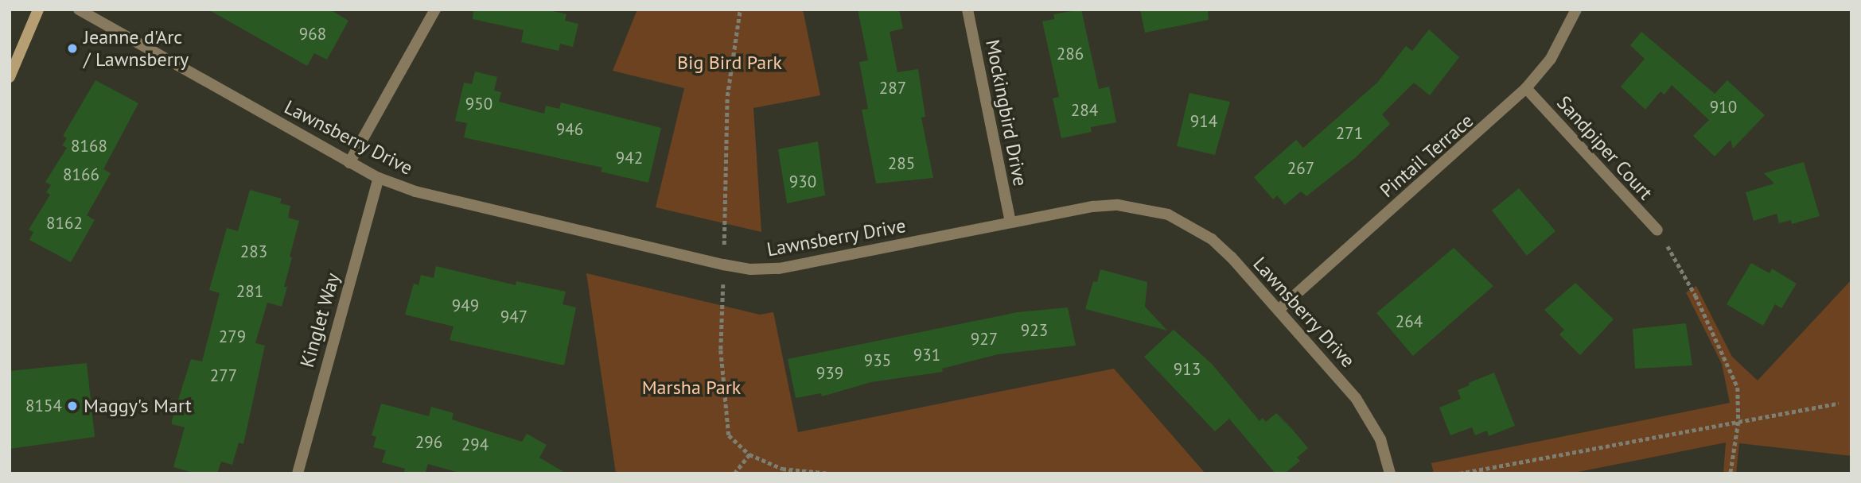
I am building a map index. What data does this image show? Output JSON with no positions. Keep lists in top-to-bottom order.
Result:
{
  "streets": {
    "street": [
      "Mockingbird Drive",
      "Lawnsberry Drive",
      "Sandpiper Court",
      "Pintail Terrace",
      "Kinglet Way"
    ]
  },
  "crossings": [
    ["Mockingbird Drive", "Lawnsberry Drive"],
    ["Lawnsberry Drive", "Pintail Terrace"],
    ["Lawnsberry Drive", "Kinglet Way"],
    ["Sandpiper Court", "Pintail Terrace"]
  ],
  "parks": ["Big Bird Park", "Marsha Park"],
  "places": ["Jeanne d'Arc / Lawnsberry", "Maggy's Mart"],
  "house_numbers": [
    "968",
    "286",
    "287",
    "950",
    "910",
    "284",
    "914",
    "946",
    "271",
    "8168",
    "942",
    "285",
    "267",
    "8166",
    "930",
    "8162",
    "283",
    "281",
    "949",
    "947",
    "264",
    "923",
    "279",
    "927",
    "931",
    "935",
    "913",
    "939",
    "277",
    "8154",
    "296",
    "294"
  ]
}
